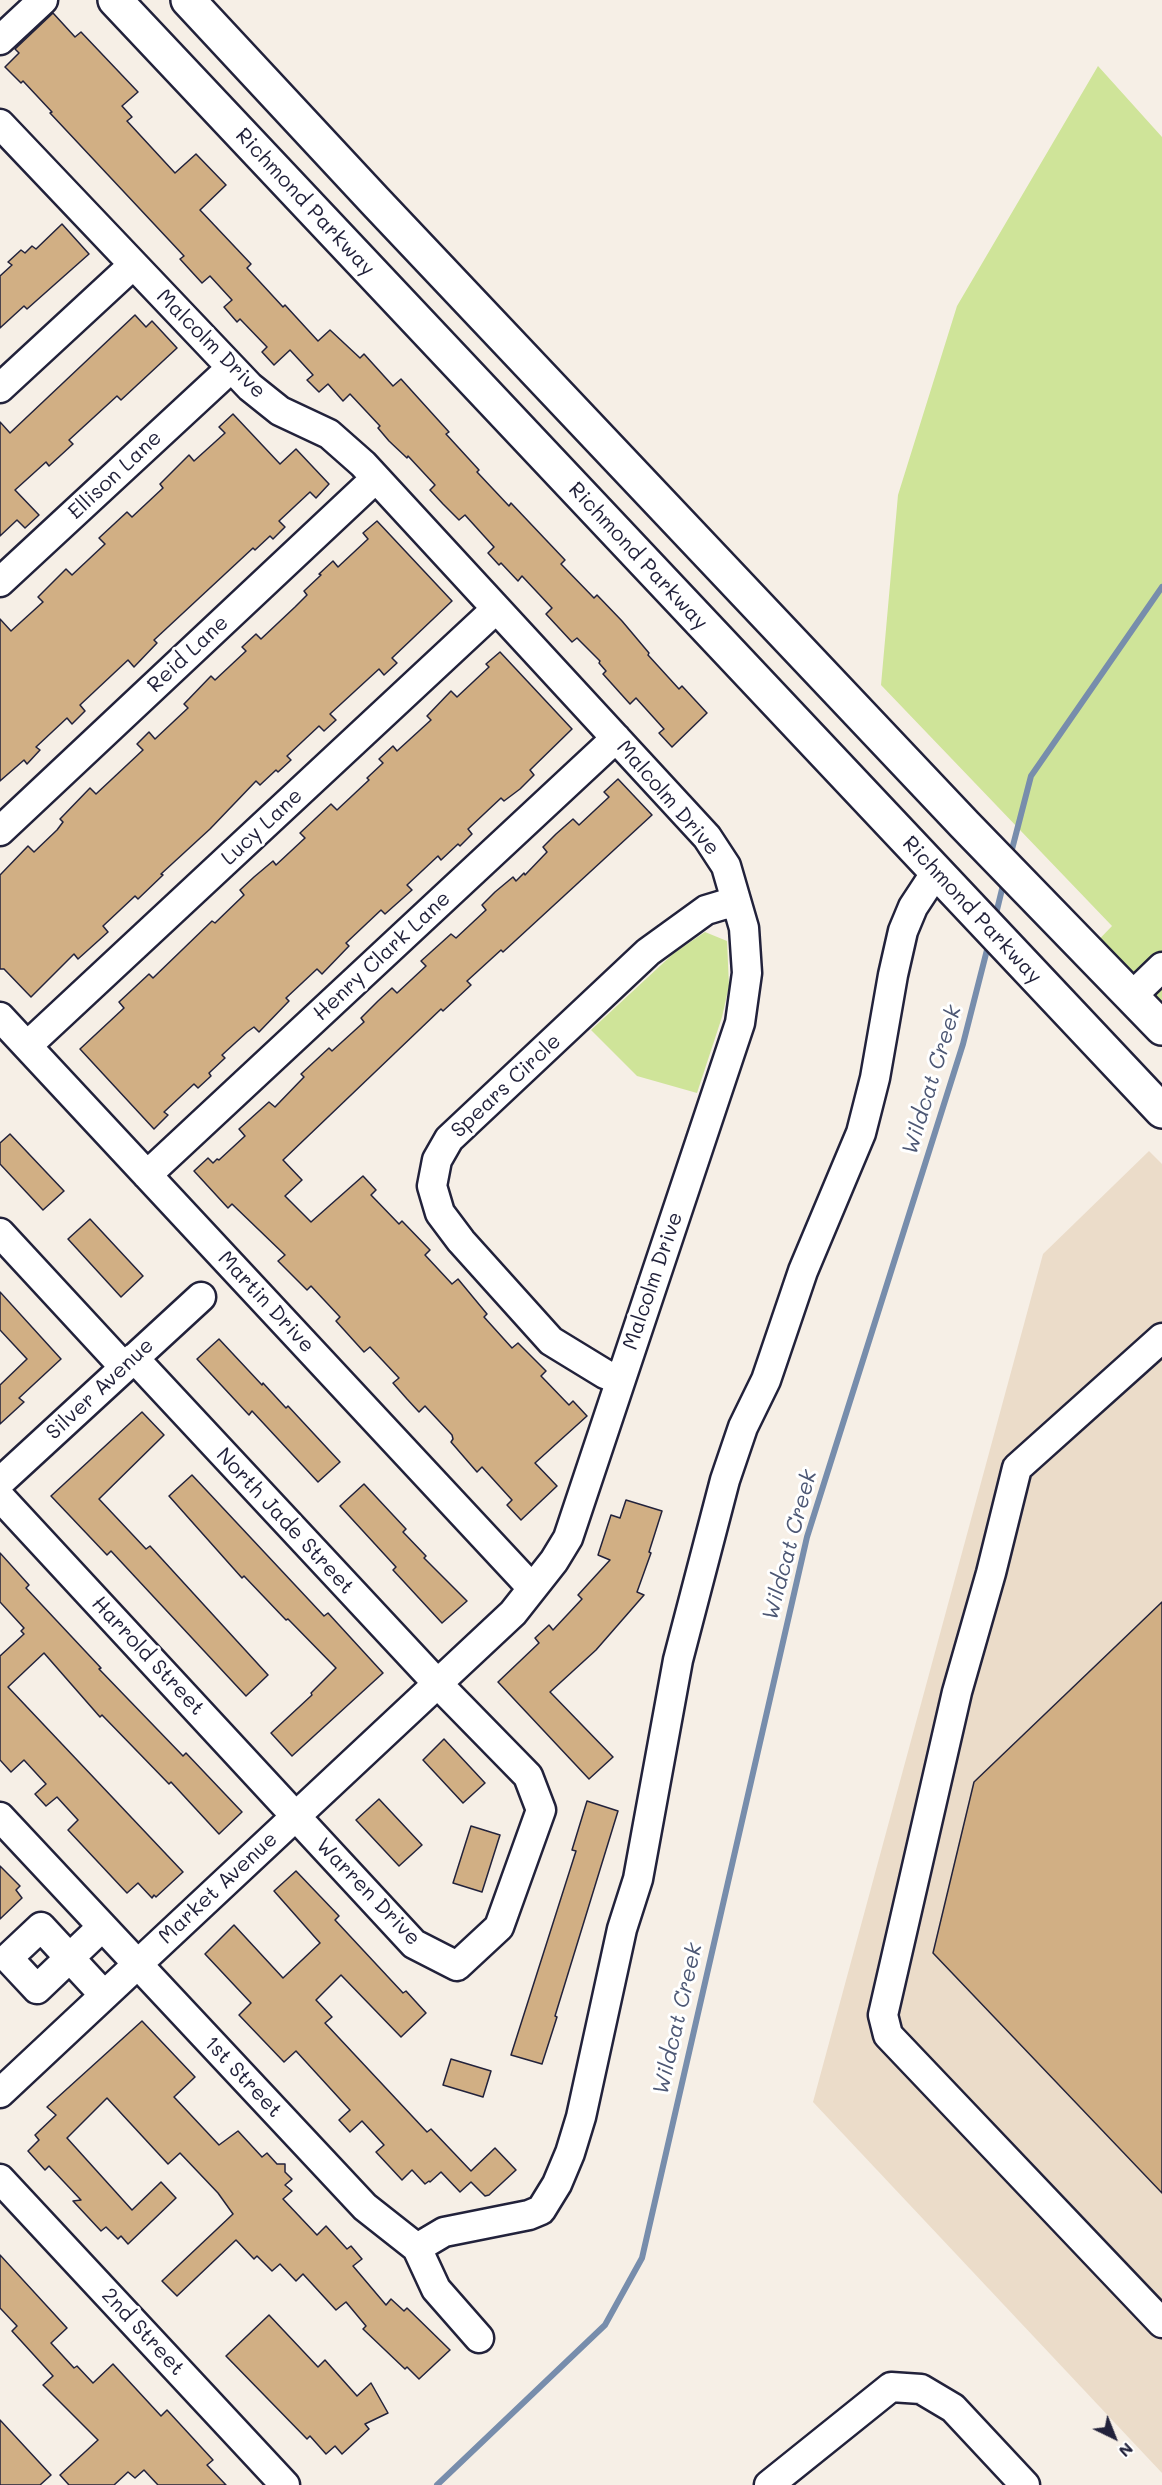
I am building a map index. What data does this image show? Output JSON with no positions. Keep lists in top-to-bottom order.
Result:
{
  "streets": {
    "highway": ["Richmond Parkway"],
    "street": [
      "Malcolm Drive",
      "Ellison Lane",
      "Reid Lane",
      "Lucy Lane",
      "Henry Clark Lane",
      "Spears Circle",
      "Martin Drive",
      "Silver Avenue",
      "North Jade Street",
      "Harrold Street",
      "Market Avenue",
      "Warren Drive",
      "1st Street",
      "2nd Street"
    ]
  },
  "crossings": [
    ["Malcolm Drive", "Ellison Lane"],
    ["Malcolm Drive", "Reid Lane"],
    ["Malcolm Drive", "Lucy Lane"],
    ["Malcolm Drive", "Henry Clark Lane"],
    ["Malcolm Drive", "Spears Circle"],
    ["Malcolm Drive", "Martin Drive"],
    ["Malcolm Drive", "North Jade Street"],
    ["Malcolm Drive", "Market Avenue"],
    ["Malcolm Drive", "Warren Drive"],
    ["Lucy Lane", "Martin Drive"],
    ["Henry Clark Lane", "Martin Drive"],
    ["Silver Avenue", "North Jade Street"],
    ["North Jade Street", "Market Avenue"],
    ["North Jade Street", "Warren Drive"],
    ["Harrold Street", "Market Avenue"],
    ["Harrold Street", "Warren Drive"],
    ["Market Avenue", "Warren Drive"],
    ["Market Avenue", "1st Street"]
  ],
  "water": ["Wildcat Creek"],
  "north": "bottom right"
}
